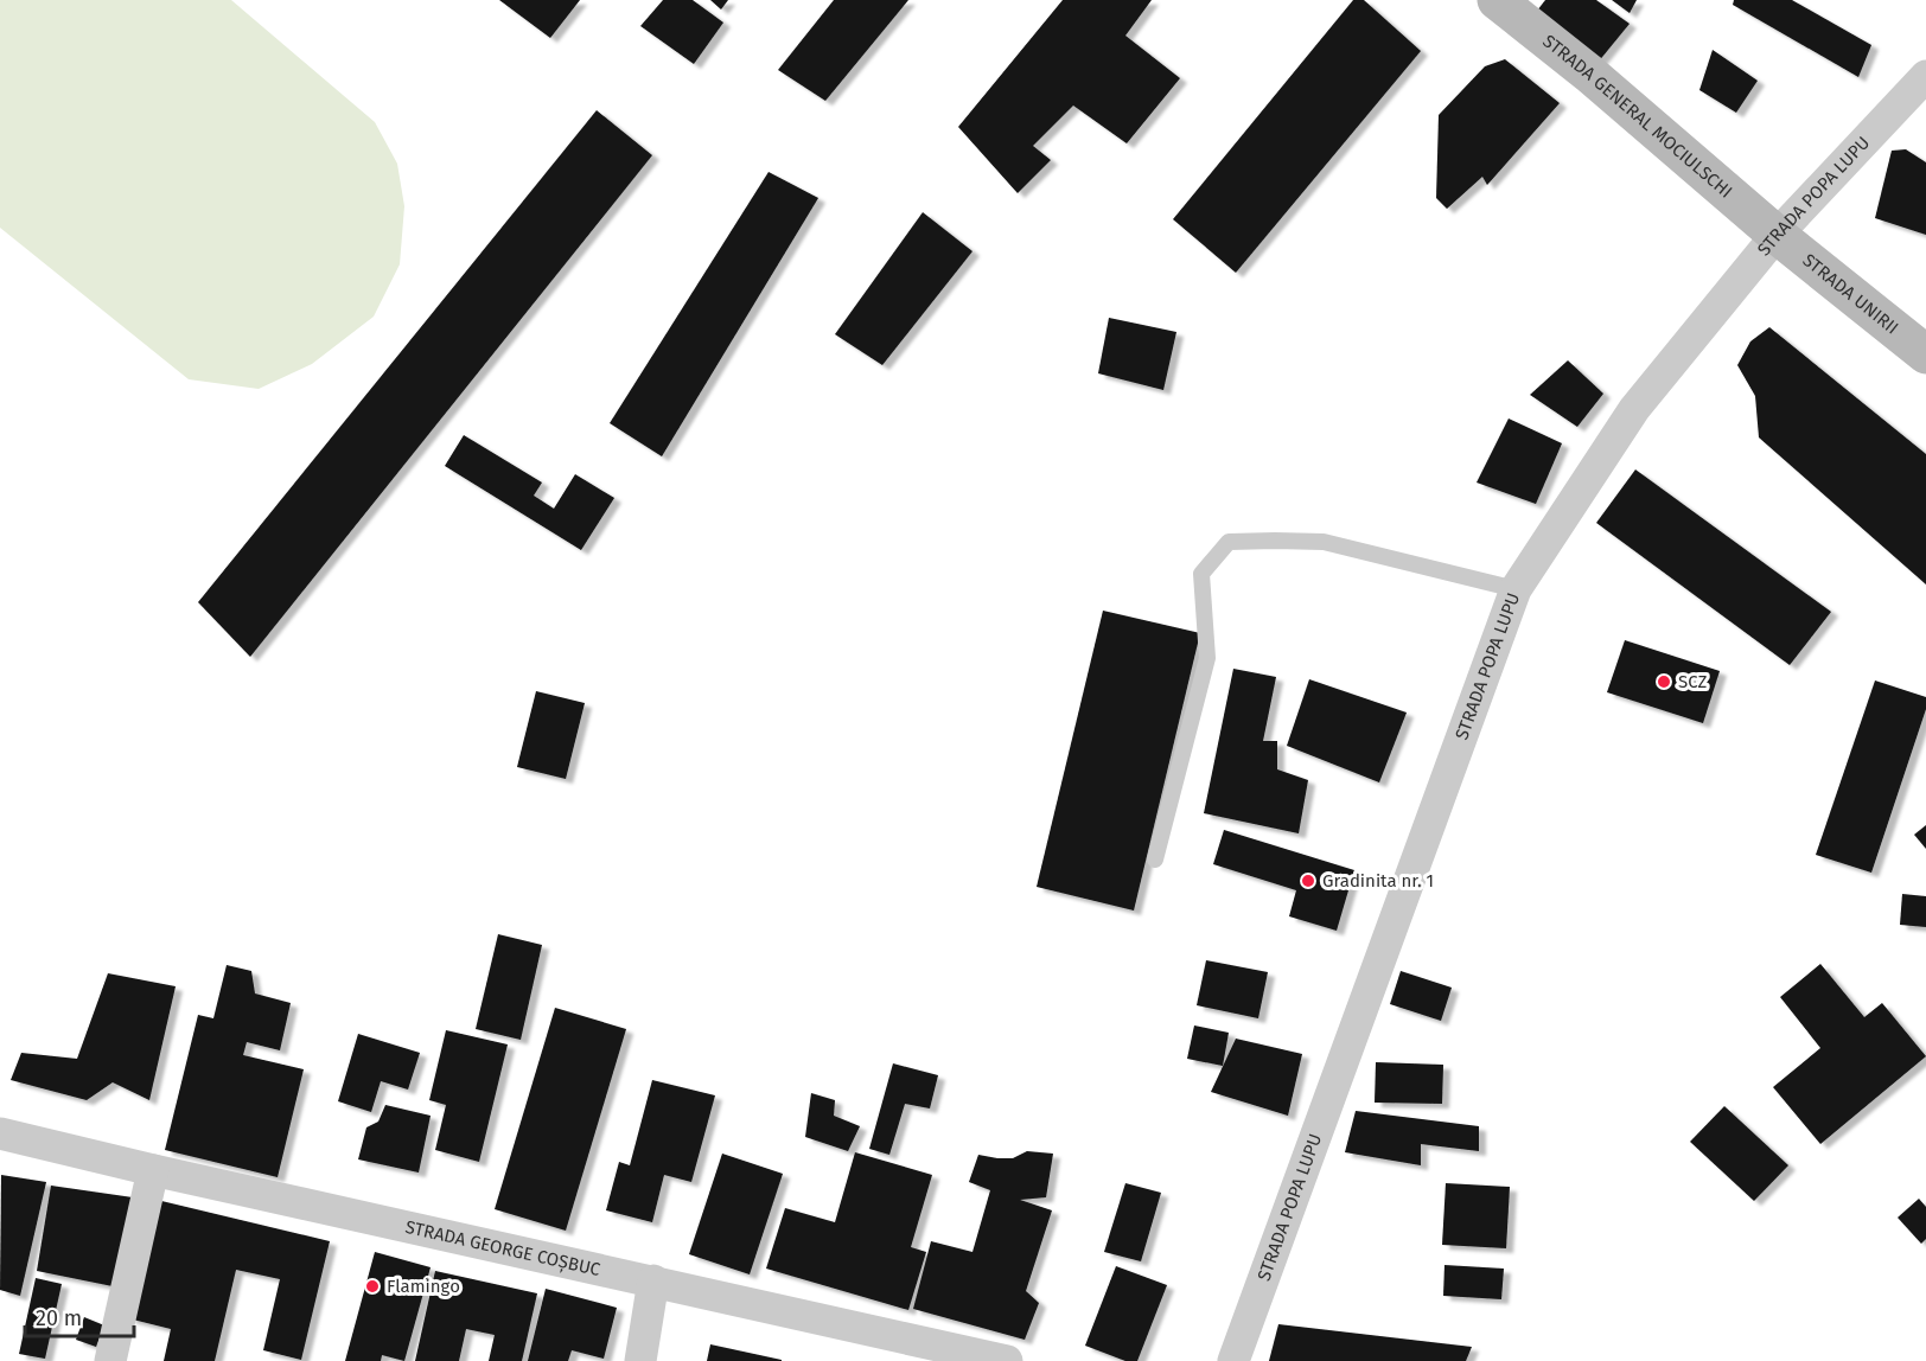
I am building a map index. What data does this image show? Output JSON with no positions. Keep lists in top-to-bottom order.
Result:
{
  "streets": {
    "main road": ["STRADA GENERAL MOCIULSCHI", "STRADA UNIRII"],
    "street": ["STRADA POPA LUPU", "STRADA GEORGE COȘBUC"]
  },
  "crossings": [
    ["STRADA GENERAL MOCIULSCHI", "STRADA POPA LUPU"],
    ["STRADA GENERAL MOCIULSCHI", "STRADA UNIRII"],
    ["STRADA POPA LUPU", "STRADA UNIRII"]
  ],
  "places": ["SCZ", "Gradinita nr. 1", "Flamingo"],
  "scale_bar": "20 m"
}
